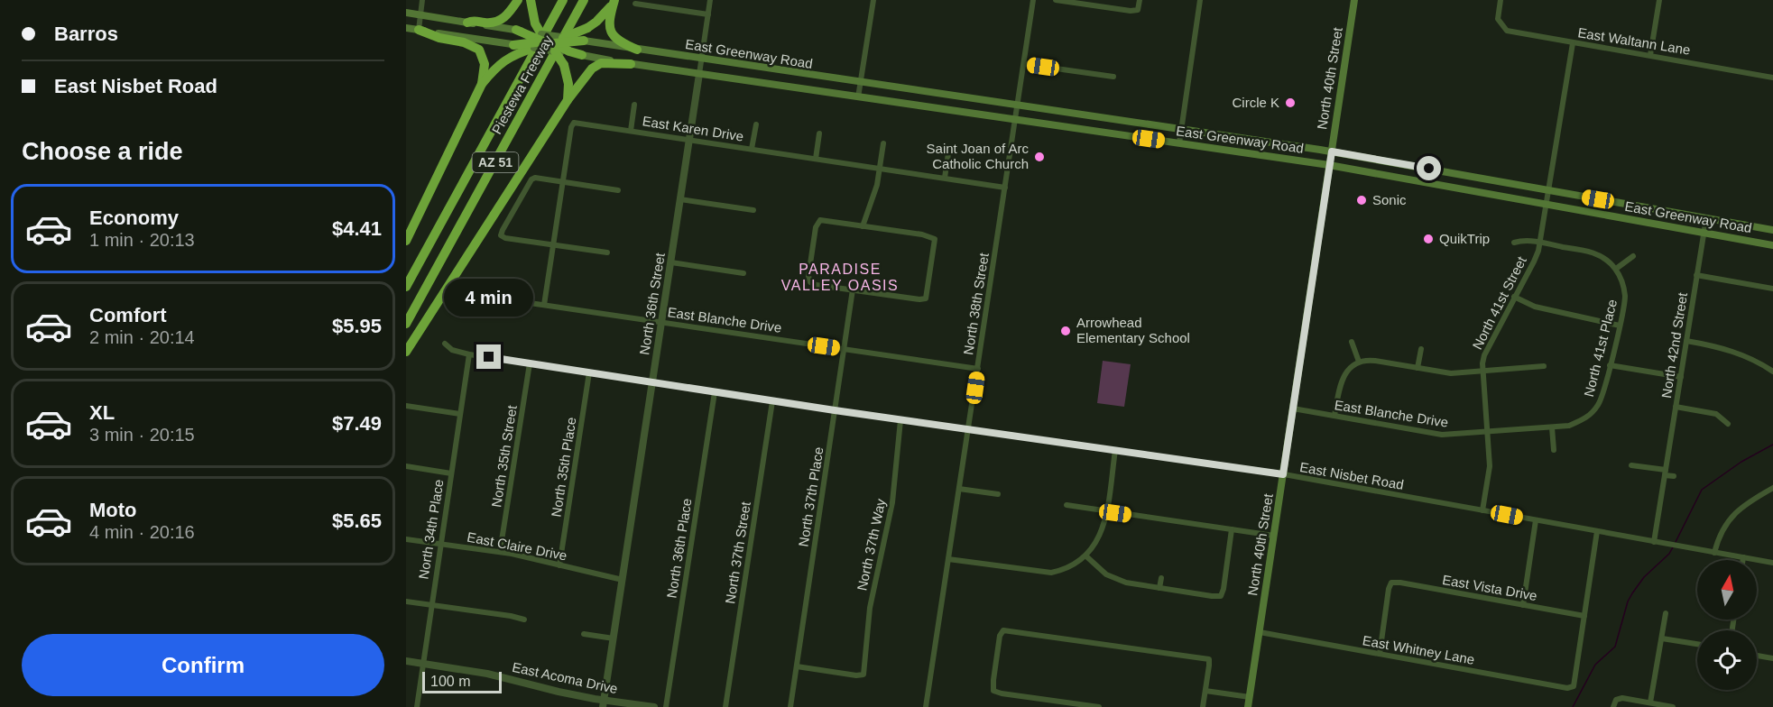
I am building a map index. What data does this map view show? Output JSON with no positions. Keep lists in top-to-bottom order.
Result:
{
  "streets": {
    "highway": ["Piestewa Freeway", "AZ 51"],
    "main road": ["East Greenway Road", "North 40th Street"],
    "street": [
      "East Waltann Lane",
      "East Karen Drive",
      "North 41st Street",
      "North 36th Street",
      "North 38th Street",
      "East Blanche Drive",
      "North 42nd Street",
      "North 41st Place",
      "North 35th Street",
      "North 35th Place",
      "East Nisbet Road",
      "North 37th Place",
      "North 34th Place",
      "North 37th Way",
      "East Claire Drive",
      "North 36th Place",
      "North 37th Street",
      "East Vista Drive",
      "East Whitney Lane",
      "East Acoma Drive"
    ]
  },
  "crossings": [
    ["East Waltann Lane", "North 41st Street"],
    ["East Greenway Road", "North 40th Street"],
    ["East Greenway Road", "North 41st Street"],
    ["East Greenway Road", "North 36th Street"],
    ["East Greenway Road", "North 38th Street"],
    ["East Greenway Road", "North 42nd Street"],
    ["North 40th Street", "East Blanche Drive"],
    ["North 40th Street", "East Nisbet Road"],
    ["North 40th Street", "East Whitney Lane"],
    ["East Karen Drive", "North 36th Street"],
    ["East Karen Drive", "North 38th Street"],
    ["North 41st Street", "East Blanche Drive"],
    ["North 41st Street", "East Nisbet Road"],
    ["North 36th Street", "East Blanche Drive"],
    ["North 36th Street", "East Nisbet Road"],
    ["North 36th Street", "East Claire Drive"],
    ["North 36th Street", "East Acoma Drive"],
    ["North 38th Street", "East Blanche Drive"],
    ["North 38th Street", "East Nisbet Road"],
    ["East Blanche Drive", "North 41st Place"],
    ["East Blanche Drive", "North 37th Place"],
    ["North 42nd Street", "East Nisbet Road"],
    ["North 35th Street", "East Nisbet Road"],
    ["North 35th Street", "East Claire Drive"],
    ["North 35th Place", "East Nisbet Road"],
    ["North 35th Place", "East Claire Drive"],
    ["East Nisbet Road", "North 37th Place"],
    ["East Nisbet Road", "North 34th Place"],
    ["East Nisbet Road", "North 37th Way"],
    ["East Nisbet Road", "North 36th Place"],
    ["East Nisbet Road", "North 37th Street"],
    ["North 37th Place", "North 37th Way"],
    ["North 34th Place", "East Claire Drive"],
    ["North 34th Place", "East Acoma Drive"],
    ["East Vista Drive", "East Whitney Lane"]
  ],
  "districts": ["PARADISE VALLEY OASIS"],
  "places": [
    "Circle K",
    "Saint Joan of Arc Catholic Church",
    "Sonic",
    "QuikTrip",
    "Arrowhead Elementary School"
  ],
  "scale_bar": "100 m",
  "north": "top",
  "page": {
    "banner": ["Barros", "East Nisbet Road"],
    "heading": "Choose a ride",
    "list": [
      {
        "name": "Economy",
        "note": "1 min · 20:13",
        "value": "$4.41"
      },
      {
        "name": "Comfort",
        "note": "2 min · 20:14",
        "value": "$5.95"
      },
      {
        "name": "XL",
        "note": "3 min · 20:15",
        "value": "$7.49"
      },
      {
        "name": "Moto",
        "note": "4 min · 20:16",
        "value": "$5.65"
      }
    ],
    "bubble": "4 min",
    "buttons": "Confirm",
    "scale": "100 m"
  }
}
